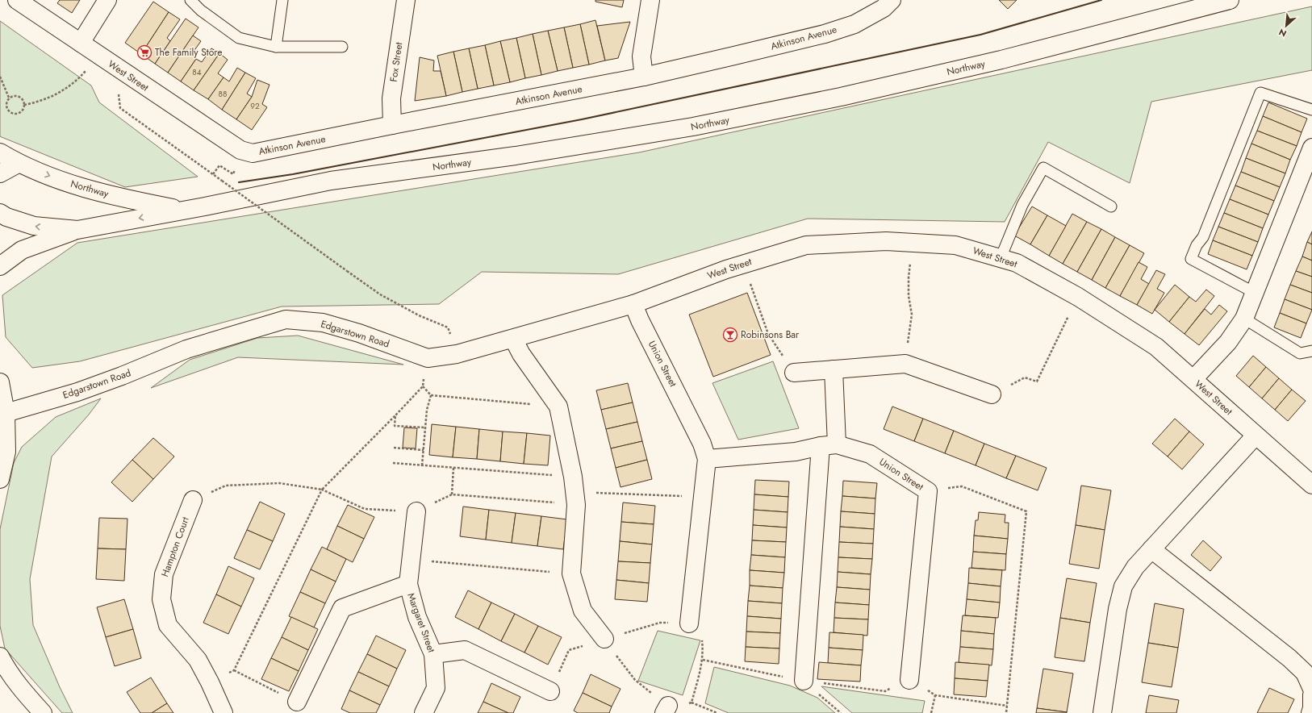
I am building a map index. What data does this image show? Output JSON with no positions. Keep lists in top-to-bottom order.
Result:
{
  "streets": {
    "main road": [
      "Atkinson Avenue",
      "Fox Street",
      "Northway",
      "West Street",
      "Edgarstown Road",
      "Union Street",
      "Hampton Court",
      "Margaret Street"
    ]
  },
  "crossings": [
    ["Atkinson Avenue", "Fox Street"],
    ["Atkinson Avenue", "West Street"],
    ["West Street", "Edgarstown Road"],
    ["West Street", "Union Street"],
    ["Edgarstown Road", "Union Street"]
  ],
  "places": {
    "supermarket": ["The Family Store"],
    "bar": ["Robinsons Bar"]
  },
  "house_numbers": ["84", "88", "92"],
  "north": "bottom left"
}
